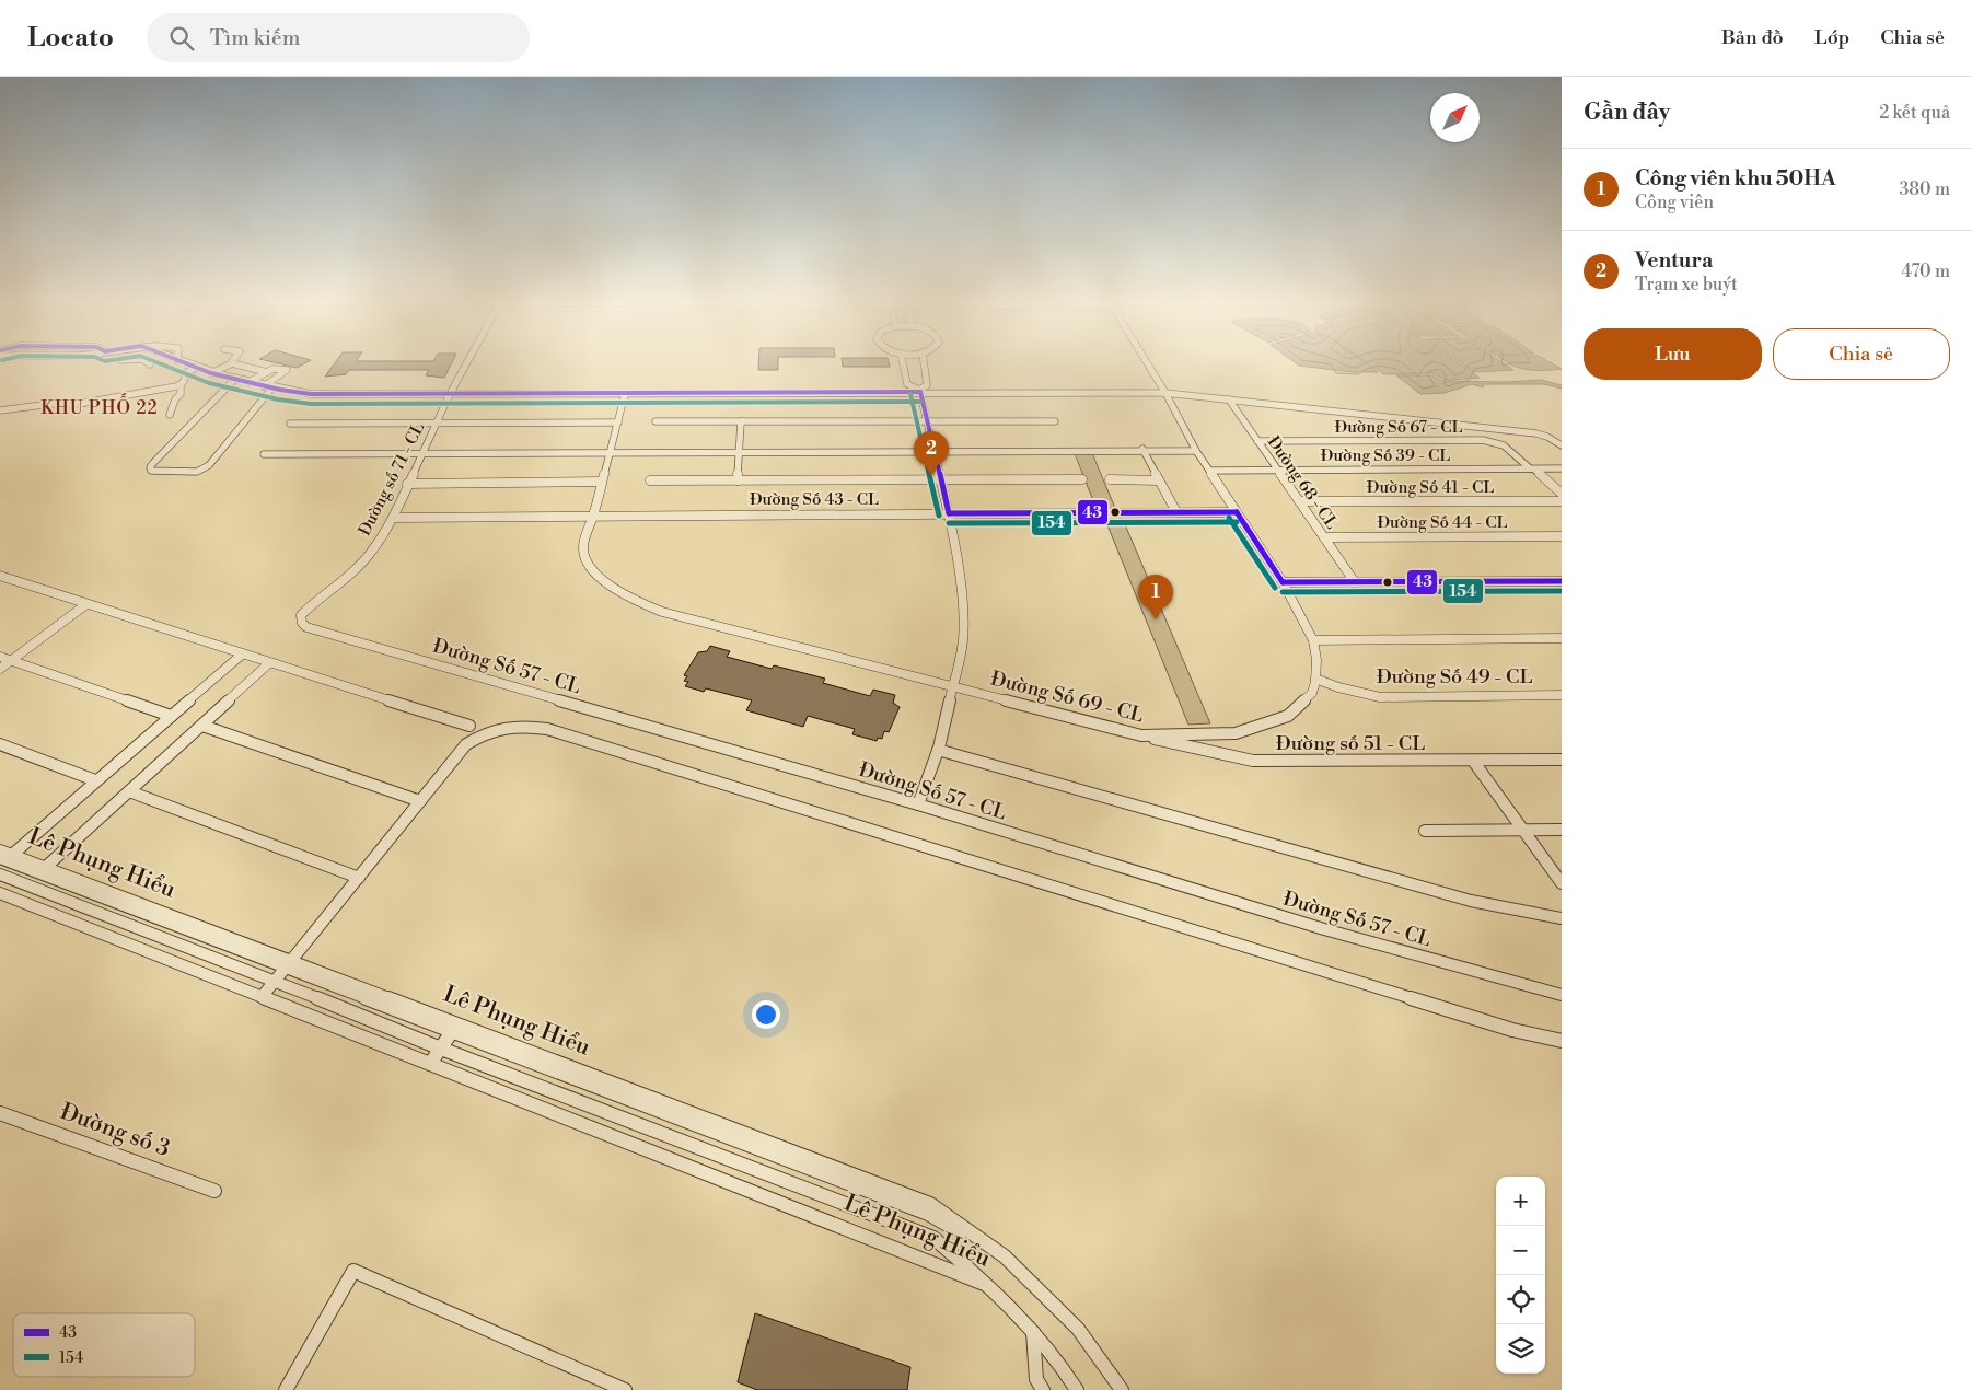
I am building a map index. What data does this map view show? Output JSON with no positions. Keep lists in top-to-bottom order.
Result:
{
  "streets": {
    "street": [
      "Đường Số 67 - CL",
      "Đường Số 39 - CL",
      "Đường số 71 - CL",
      "Đường 68 - CL",
      "Đường Số 41 - CL",
      "Đường Số 43 - CL",
      "Đường Số 44 - CL",
      "Đường Số 57 - CL",
      "Đường Số 49 - CL",
      "Đường Số 69 - CL",
      "Đường số 51 - CL",
      "Lê Phụng Hiểu",
      "Đường số 3"
    ]
  },
  "crossings": [
    ["Đường Số 67 - CL", "Đường Số 39 - CL"],
    ["Đường Số 67 - CL", "Đường 68 - CL"],
    ["Đường Số 39 - CL", "Đường 68 - CL"],
    ["Đường Số 39 - CL", "Đường Số 69 - CL"],
    ["Đường số 71 - CL", "Đường Số 43 - CL"],
    ["Đường số 71 - CL", "Đường Số 57 - CL"],
    ["Đường 68 - CL", "Đường Số 41 - CL"],
    ["Đường 68 - CL", "Đường Số 44 - CL"],
    ["Đường Số 43 - CL", "Đường Số 69 - CL"],
    ["Đường Số 49 - CL", "Đường Số 69 - CL"],
    ["Đường Số 69 - CL", "Đường số 51 - CL"]
  ],
  "districts": ["KHU PHỐ 22"],
  "lines": ["transit line 43", "transit line 154"],
  "legend": ["43", "154"],
  "north": "top right",
  "page": {
    "header": "Locato",
    "search": "Tìm kiếm",
    "nav": ["Bản đồ", "Lớp", "Chia sẻ"],
    "heading": ["Gần đây", "2 kết quả"],
    "list": [
      {
        "mark": "1",
        "name": "Công viên khu 50HA",
        "note": "Công viên",
        "value": "380 m"
      },
      {
        "mark": "2",
        "name": "Ventura",
        "note": "Trạm xe buýt",
        "value": "470 m"
      }
    ],
    "buttons": ["Lưu", "Chia sẻ"],
    "pins": ["2", "1"],
    "map_buttons": ["+", "−"]
  }
}
